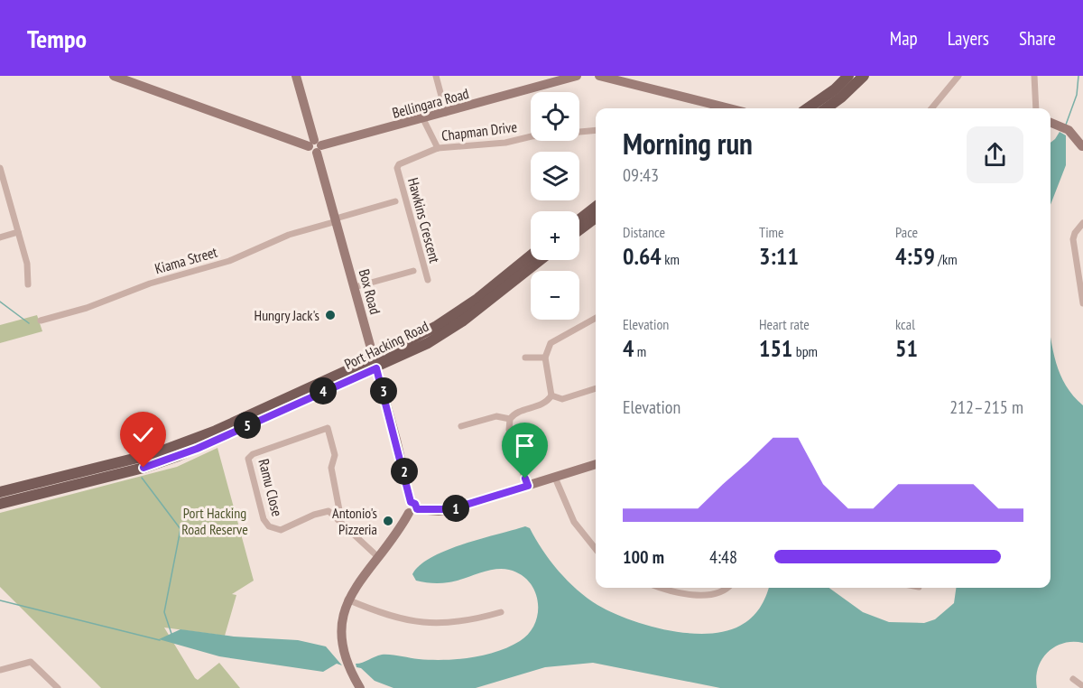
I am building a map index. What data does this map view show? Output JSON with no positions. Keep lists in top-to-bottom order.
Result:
{
  "streets": {
    "main road": ["Port Hacking Road"],
    "street": [
      "Bellingara Road",
      "Chapman Drive",
      "Hawkins Crescent",
      "Kiama Street",
      "Box Road",
      "Ramu Close"
    ]
  },
  "crossings": [
    ["Bellingara Road", "Box Road"],
    ["Chapman Drive", "Hawkins Crescent"],
    ["Kiama Street", "Box Road"],
    ["Box Road", "Port Hacking Road"]
  ],
  "parks": ["Port Hacking Road Reserve"],
  "places": ["Hungry Jack's", "Antonio's Pizzeria"],
  "page": {
    "header": "Tempo",
    "nav": ["Map", "Layers", "Share"],
    "map_buttons": ["+", "−"],
    "heading": ["Morning run", "09:43"],
    "stats": [
      ["Distance", "0.64 km"],
      ["Time", "3:11"],
      ["Pace", "4:59 /km"],
      ["Elevation", "4 m"],
      ["Heart rate", "151 bpm"],
      ["kcal", "51"]
    ],
    "pins": [
      "3",
      "4",
      "5",
      "2",
      "1"
    ],
    "chart": ["Elevation", "212–215 m"],
    "list": [
      {
        "name": "100 m",
        "note": "4:48"
      }
    ]
  }
}
